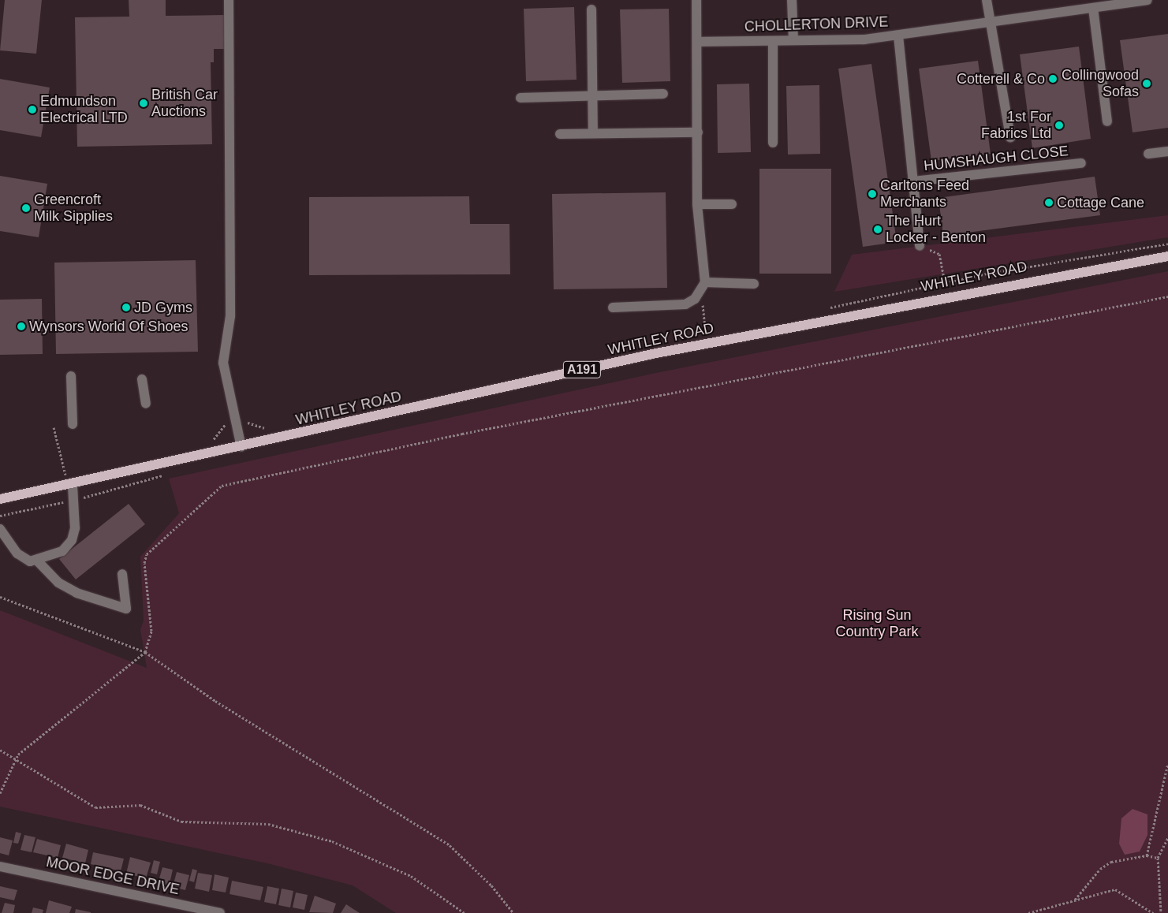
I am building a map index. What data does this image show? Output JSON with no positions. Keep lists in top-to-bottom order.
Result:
{
  "streets": {
    "main road": ["WHITLEY ROAD", "A191"],
    "street": ["CHOLLERTON DRIVE", "HUMSHAUGH CLOSE", "MOOR EDGE DRIVE"]
  },
  "crossings": [
    ["CHOLLERTON DRIVE", "HUMSHAUGH CLOSE"]
  ],
  "parks": ["Rising Sun Country Park"],
  "places": [
    "Cotterell & Co",
    "Collingwood Sofas",
    "British Car Auctions",
    "Edmundson Electrical LTD",
    "1st For Fabrics Ltd",
    "Carltons Feed Merchants",
    "Cottage Cane",
    "Greencroft Milk Sipplies",
    "The Hurt Locker - Benton",
    "JD Gyms",
    "Wynsors World Of Shoes"
  ]
}
